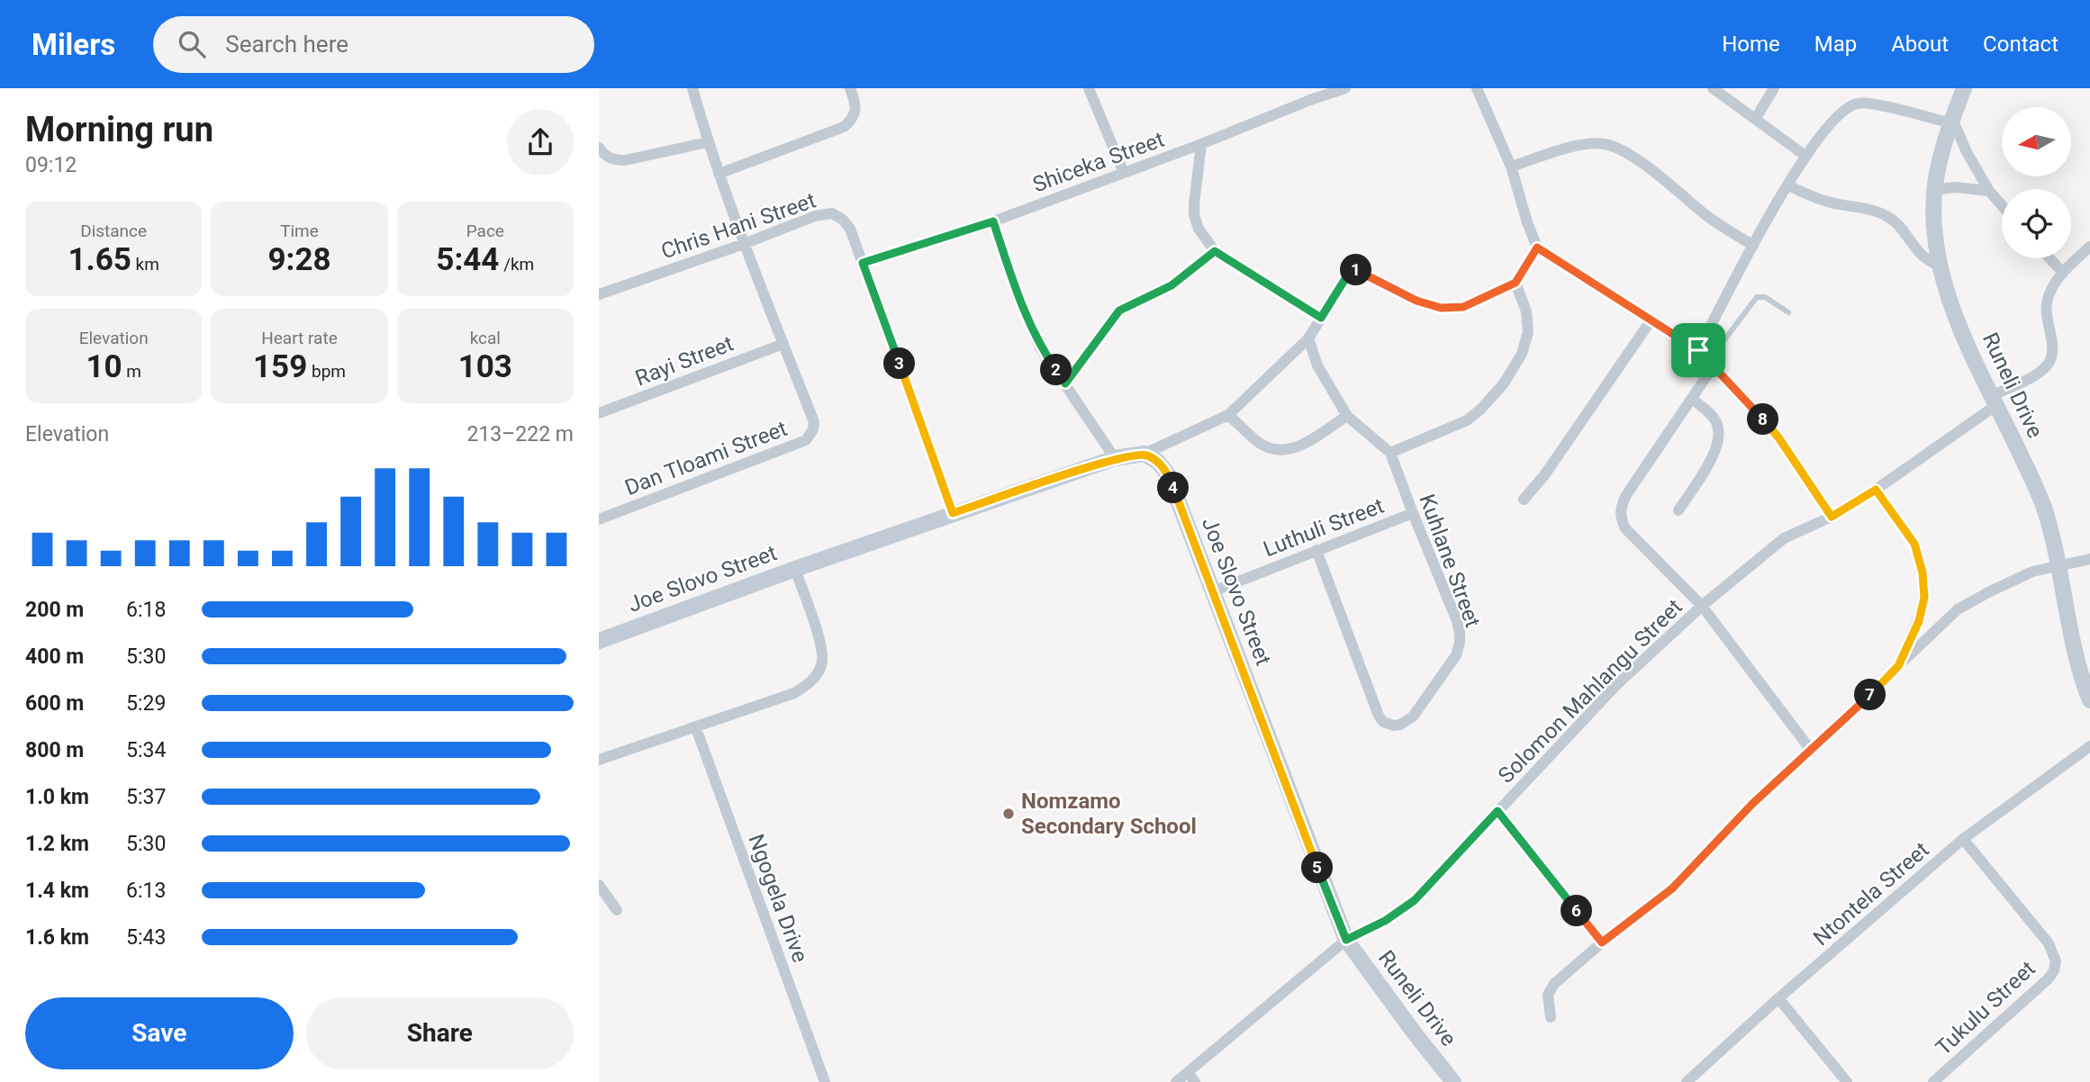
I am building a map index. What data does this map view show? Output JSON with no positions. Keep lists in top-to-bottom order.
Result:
{
  "streets": {
    "street": [
      "Shiceka Street",
      "Chris Hani Street",
      "Rayi Street",
      "Runeli Drive",
      "Dan Tloami Street",
      "Luthuli Street",
      "Kuhlane Street",
      "Joe Slovo Street",
      "Solomon Mahlangu Street",
      "Ntontela Street",
      "Ngogela Drive",
      "Tukulu Street"
    ]
  },
  "crossings": [
    ["Shiceka Street", "Chris Hani Street"],
    ["Chris Hani Street", "Dan Tloami Street"],
    ["Chris Hani Street", "Joe Slovo Street"],
    ["Rayi Street", "Dan Tloami Street"],
    ["Runeli Drive", "Joe Slovo Street"],
    ["Runeli Drive", "Solomon Mahlangu Street"],
    ["Luthuli Street", "Kuhlane Street"],
    ["Luthuli Street", "Joe Slovo Street"],
    ["Joe Slovo Street", "Solomon Mahlangu Street"],
    ["Ntontela Street", "Tukulu Street"]
  ],
  "places": ["Nomzamo Secondary School"],
  "north": "left",
  "page": {
    "header": "Milers",
    "search": "Search here",
    "nav": [
      "Home",
      "Map",
      "About",
      "Contact"
    ],
    "heading": ["Morning run", "09:12"],
    "stats": [
      ["Distance", "1.65 km"],
      ["Time", "9:28"],
      ["Pace", "5:44 /km"],
      ["Elevation", "10 m"],
      ["Heart rate", "159 bpm"],
      ["kcal", "103"]
    ],
    "pins": [
      "1",
      "3",
      "2",
      "8",
      "4",
      "7",
      "5",
      "6"
    ],
    "chart": ["Elevation", "213–222 m"],
    "list": [
      {
        "name": "200 m",
        "note": "6:18"
      },
      {
        "name": "400 m",
        "note": "5:30"
      },
      {
        "name": "600 m",
        "note": "5:29"
      },
      {
        "name": "800 m",
        "note": "5:34"
      },
      {
        "name": "1.0 km",
        "note": "5:37"
      },
      {
        "name": "1.2 km",
        "note": "5:30"
      },
      {
        "name": "1.4 km",
        "note": "6:13"
      },
      {
        "name": "1.6 km",
        "note": "5:43"
      }
    ],
    "buttons": ["Save", "Share"]
  }
}
